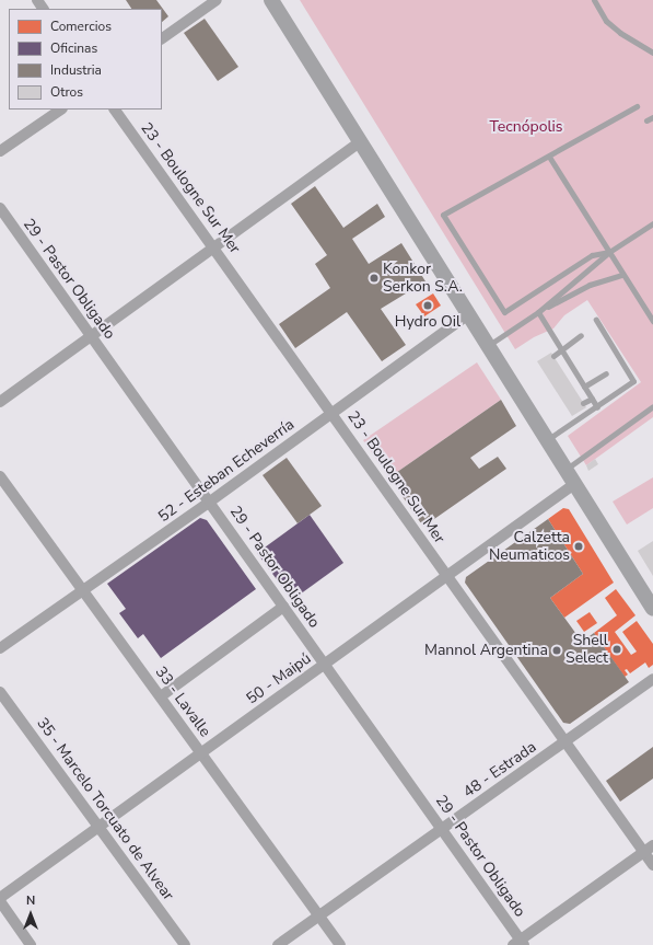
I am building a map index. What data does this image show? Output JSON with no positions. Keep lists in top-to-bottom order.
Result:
{
  "streets": {
    "street": [
      "23 - Boulogne Sur Mer",
      "29 - Pastor Obligado",
      "52 - Esteban Echeverría",
      "50 - Maipú",
      "33 - Lavalle",
      "48 - Estrada",
      "35 - Marcelo Torcuato de Alvear"
    ]
  },
  "crossings": [
    ["23 - Boulogne Sur Mer", "52 - Esteban Echeverría"],
    ["23 - Boulogne Sur Mer", "50 - Maipú"],
    ["23 - Boulogne Sur Mer", "48 - Estrada"],
    ["29 - Pastor Obligado", "52 - Esteban Echeverría"],
    ["29 - Pastor Obligado", "50 - Maipú"],
    ["29 - Pastor Obligado", "48 - Estrada"],
    ["52 - Esteban Echeverría", "33 - Lavalle"],
    ["50 - Maipú", "33 - Lavalle"],
    ["50 - Maipú", "35 - Marcelo Torcuato de Alvear"],
    ["33 - Lavalle", "48 - Estrada"]
  ],
  "parks": ["Tecnópolis"],
  "places": [
    "Konkor Serkon S.A.",
    "Hydro Oil",
    "Calzetta Neumaticos",
    "Shell Select",
    "Mannol Argentina"
  ],
  "legend": [
    "Comercios",
    "Oficinas",
    "Industria",
    "Otros"
  ],
  "north": "top"
}
